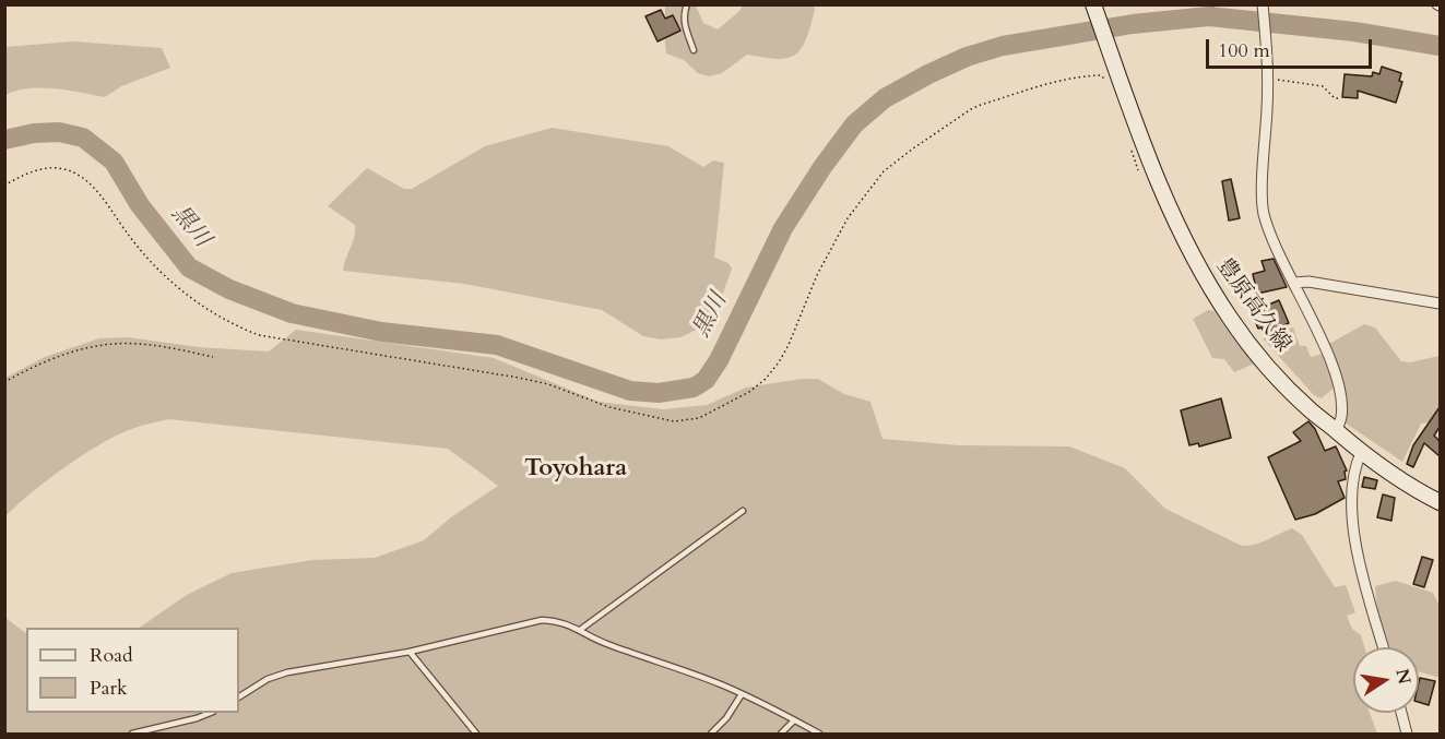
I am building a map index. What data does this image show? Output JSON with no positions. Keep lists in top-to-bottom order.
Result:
{
  "streets": {
    "main road": ["豊原高久線"]
  },
  "districts": ["Toyohara"],
  "water": ["黒川"],
  "legend": ["Road", "Park"],
  "scale_bar": "100 m",
  "north": "right"
}
